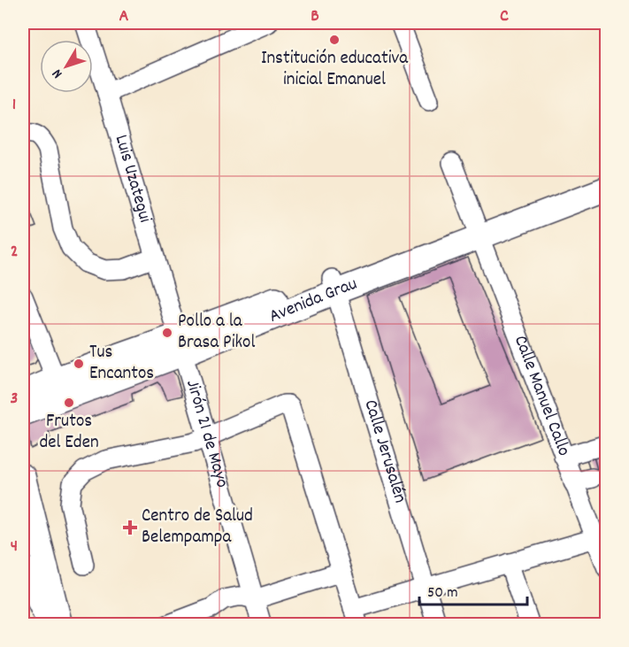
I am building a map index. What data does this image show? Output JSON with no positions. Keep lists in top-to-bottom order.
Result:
{
  "streets": {
    "main road": ["Avenida Grau"],
    "street": [
      "Luis Uzategui",
      "Calle Manuel Callo",
      "Jirón 21 de Mayo",
      "Calle Jerusalén"
    ]
  },
  "crossings": [
    ["Luis Uzategui", "Avenida Grau"],
    ["Luis Uzategui", "Jirón 21 de Mayo"],
    ["Avenida Grau", "Calle Manuel Callo"],
    ["Avenida Grau", "Jirón 21 de Mayo"],
    ["Avenida Grau", "Calle Jerusalén"]
  ],
  "places": {
    "other": [
      "Institución educativa inicial Emanuel",
      "Pollo a la Brasa Pikol",
      "Tus Encantos",
      "Frutos del Eden"
    ],
    "health": ["Centro de Salud Belempampa"]
  },
  "scale_bar": "50 m",
  "north": "bottom left",
  "grid": {
    "columns": ["A", "B", "C"],
    "rows": [
      "1",
      "2",
      "3",
      "4"
    ]
  }
}
